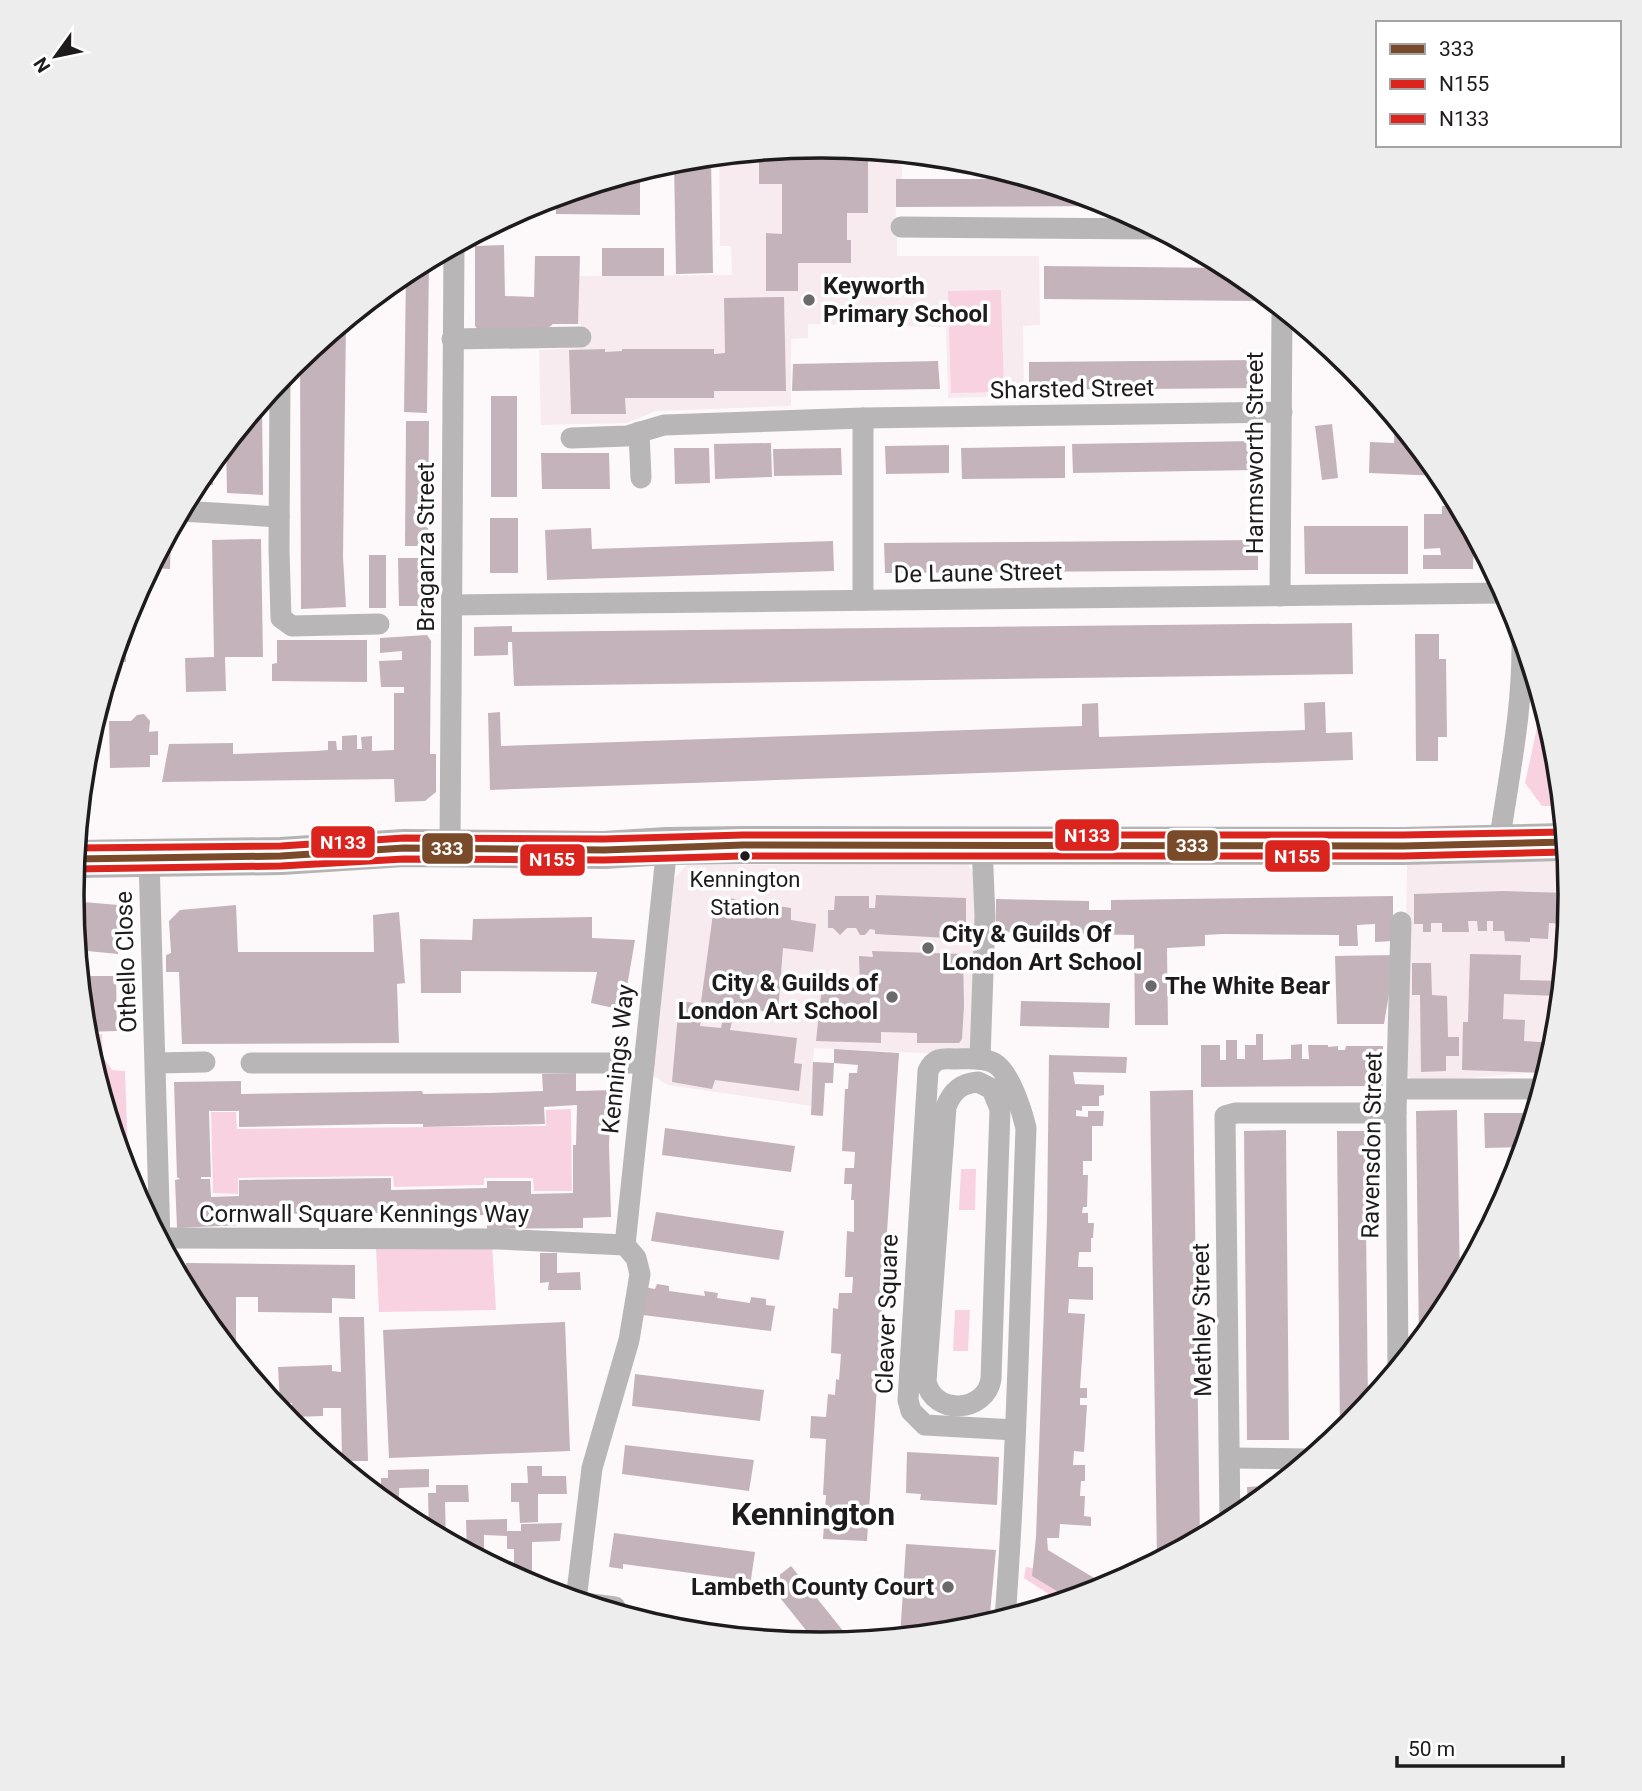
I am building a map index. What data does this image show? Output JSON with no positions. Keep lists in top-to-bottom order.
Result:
{
  "streets": {
    "street": [
      "Sharsted Street",
      "Harmsworth Street",
      "Braganza Street",
      "De Laune Street",
      "Othello Close",
      "Kennings Way",
      "Ravensdon Street",
      "Cornwall Square Kennings Way",
      "Cleaver Square",
      "Methley Street"
    ]
  },
  "crossings": [
    ["Sharsted Street", "Harmsworth Street"],
    ["Harmsworth Street", "De Laune Street"],
    ["Braganza Street", "De Laune Street"],
    ["Othello Close", "Cornwall Square Kennings Way"],
    ["Kennings Way", "Cornwall Square Kennings Way"],
    ["Ravensdon Street", "Methley Street"]
  ],
  "districts": ["Kennington"],
  "places": [
    "Keyworth Primary School",
    "Kennington Station",
    "City & Guilds Of London Art School",
    "The White Bear",
    "City & Guilds of London Art School",
    "Lambeth County Court"
  ],
  "lines": ["transit line N133", "transit line 333", "transit line N155"],
  "legend": ["333", "N155", "N133"],
  "scale_bar": "50 m",
  "north": "bottom left"
}
